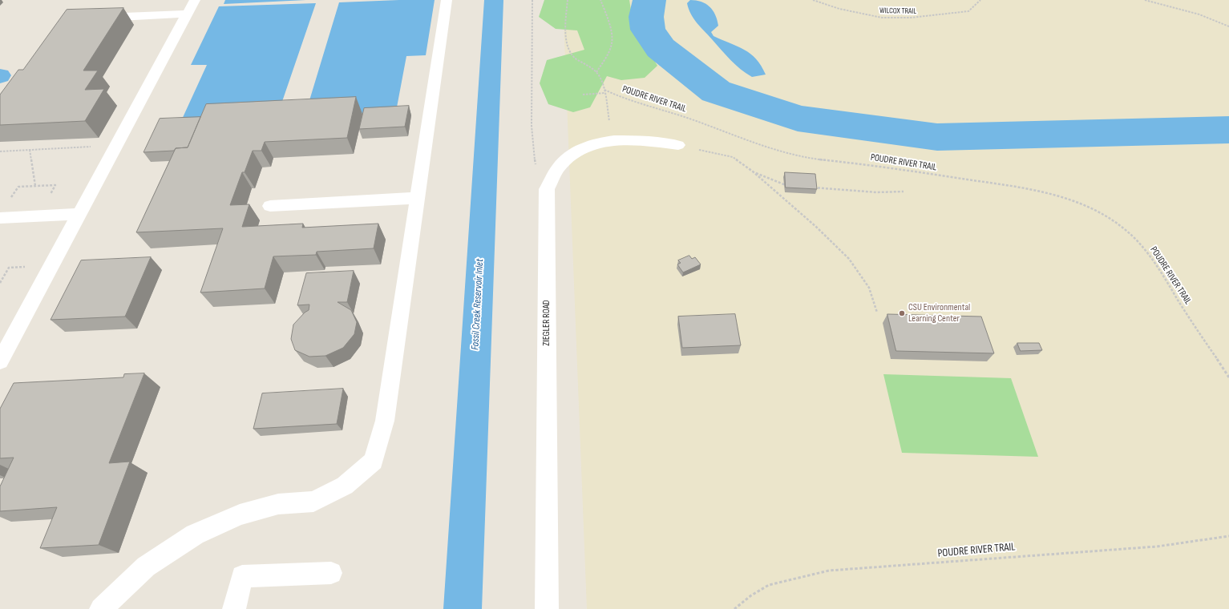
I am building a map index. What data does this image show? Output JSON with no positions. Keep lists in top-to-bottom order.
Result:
{
  "streets": {
    "street": ["ZIEGLER ROAD"],
    "path": ["WILCOX TRAIL", "POUDRE RIVER TRAIL"]
  },
  "water": ["Fossil Creek Reservoir Inlet"],
  "places": ["CSU Environmental Learning Center"]
}
